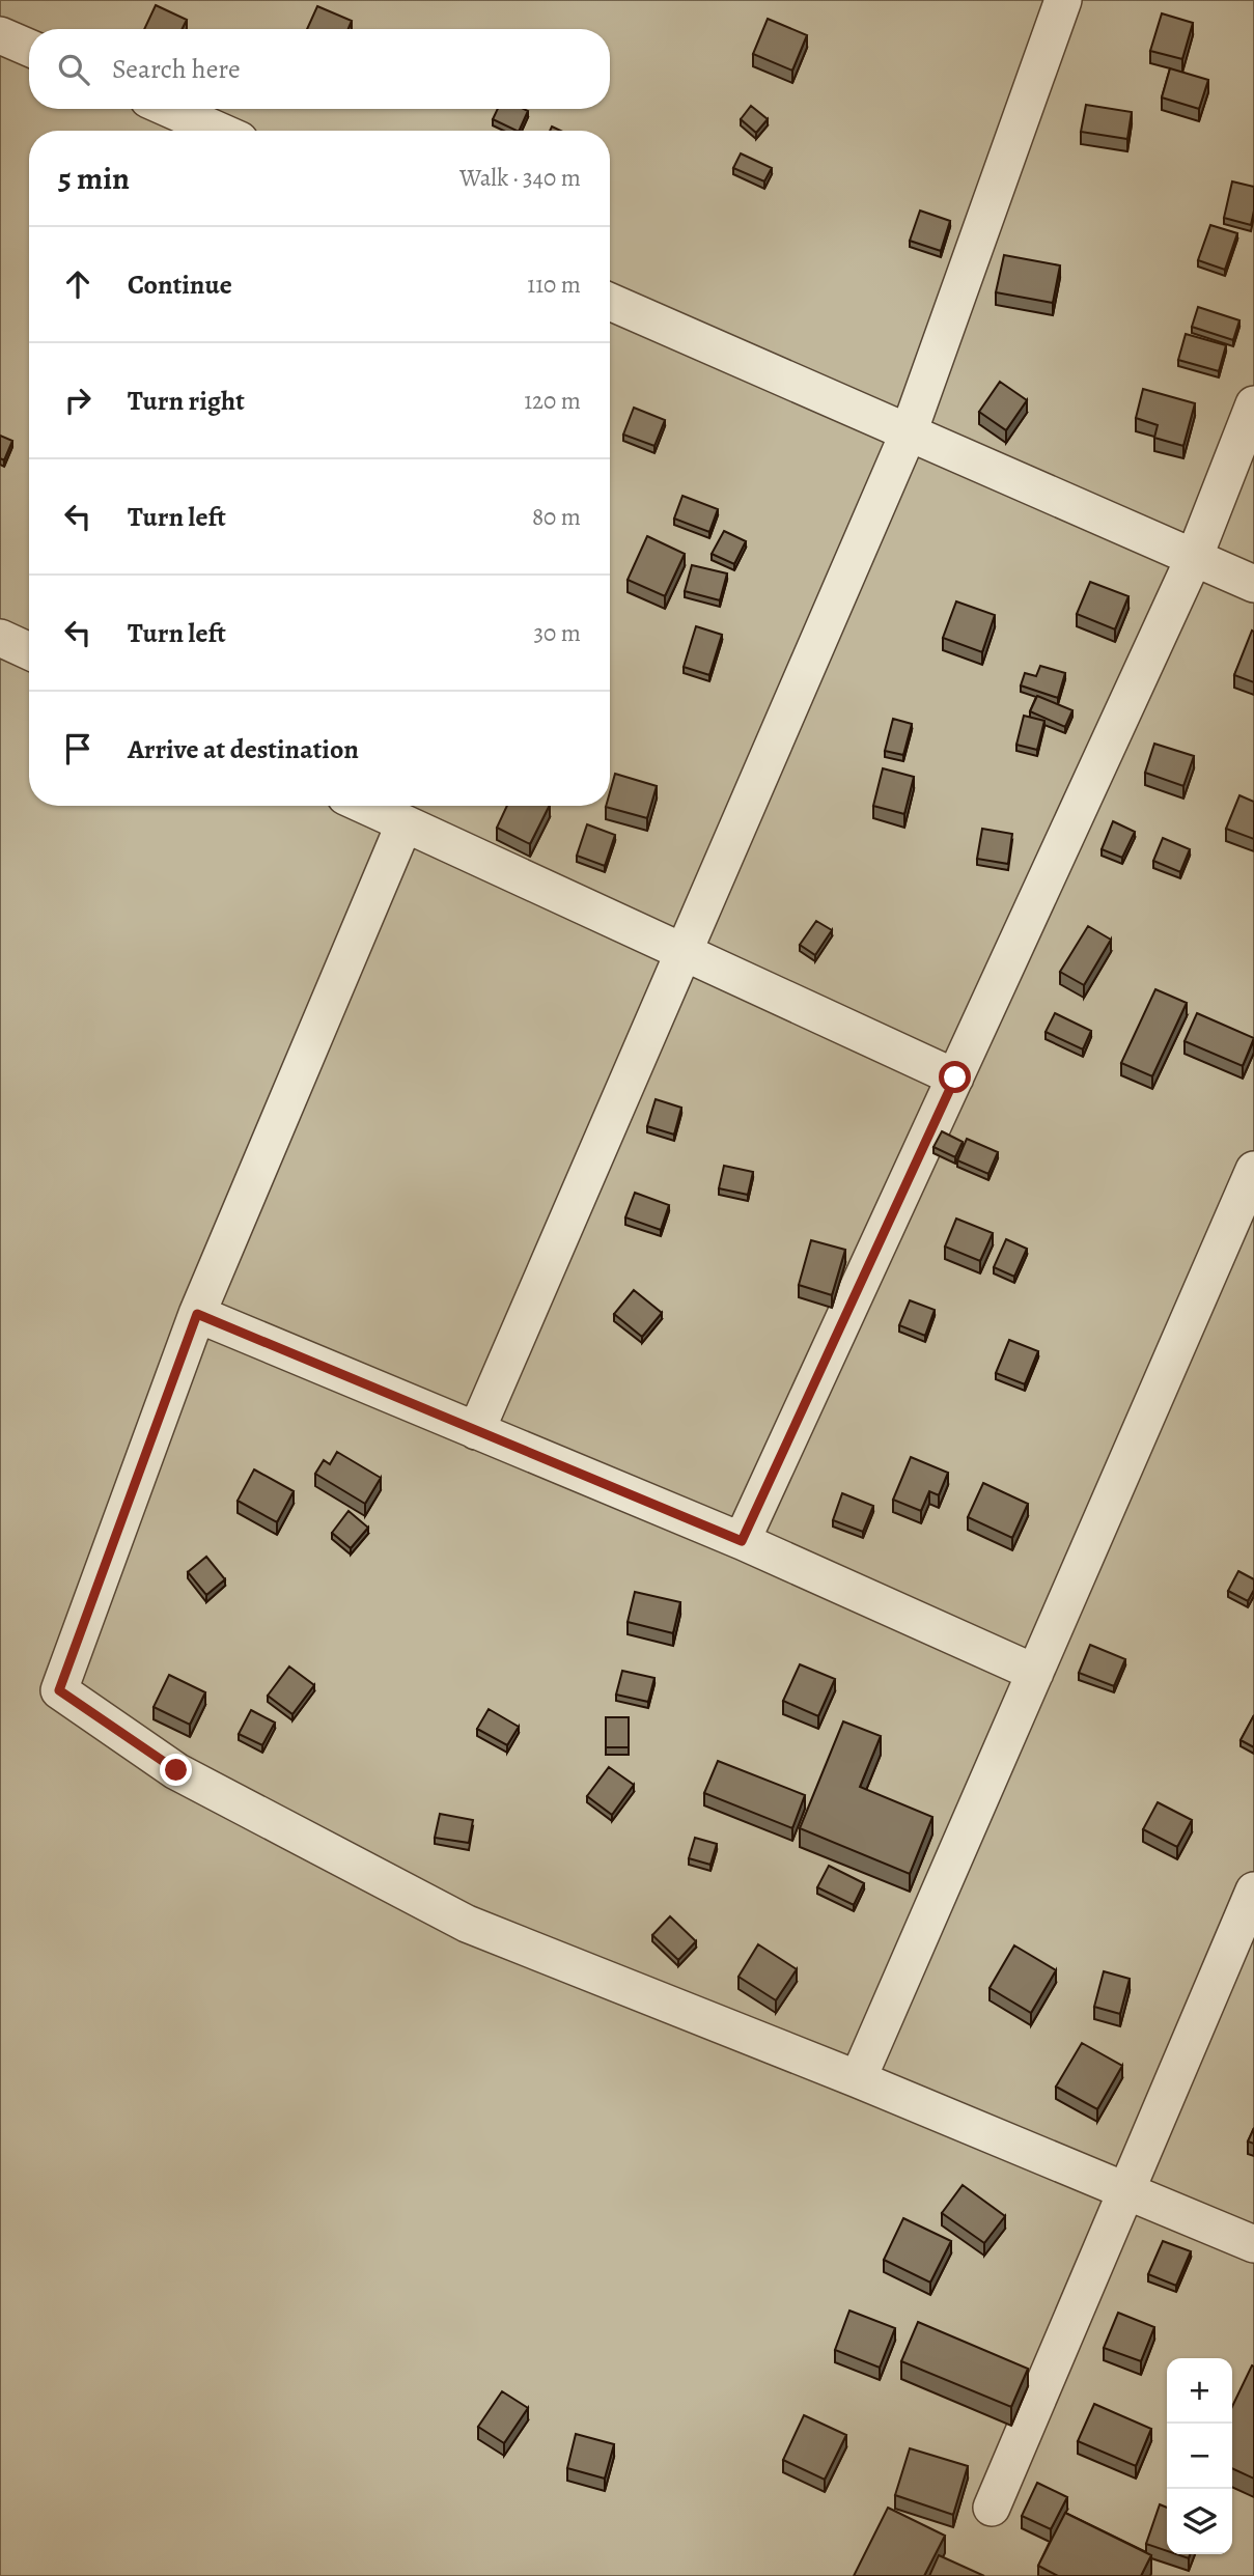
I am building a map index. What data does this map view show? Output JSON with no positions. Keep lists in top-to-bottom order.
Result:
{
  "page": {
    "search": "Search here",
    "heading": ["5 min", "Walk · 340 m"],
    "list": [
      ["Continue", "110 m"],
      ["Turn right", "120 m"],
      ["Turn left", "80 m"],
      ["Turn left", "30 m"],
      "Arrive at destination"
    ],
    "map_buttons": ["+", "−"]
  }
}
